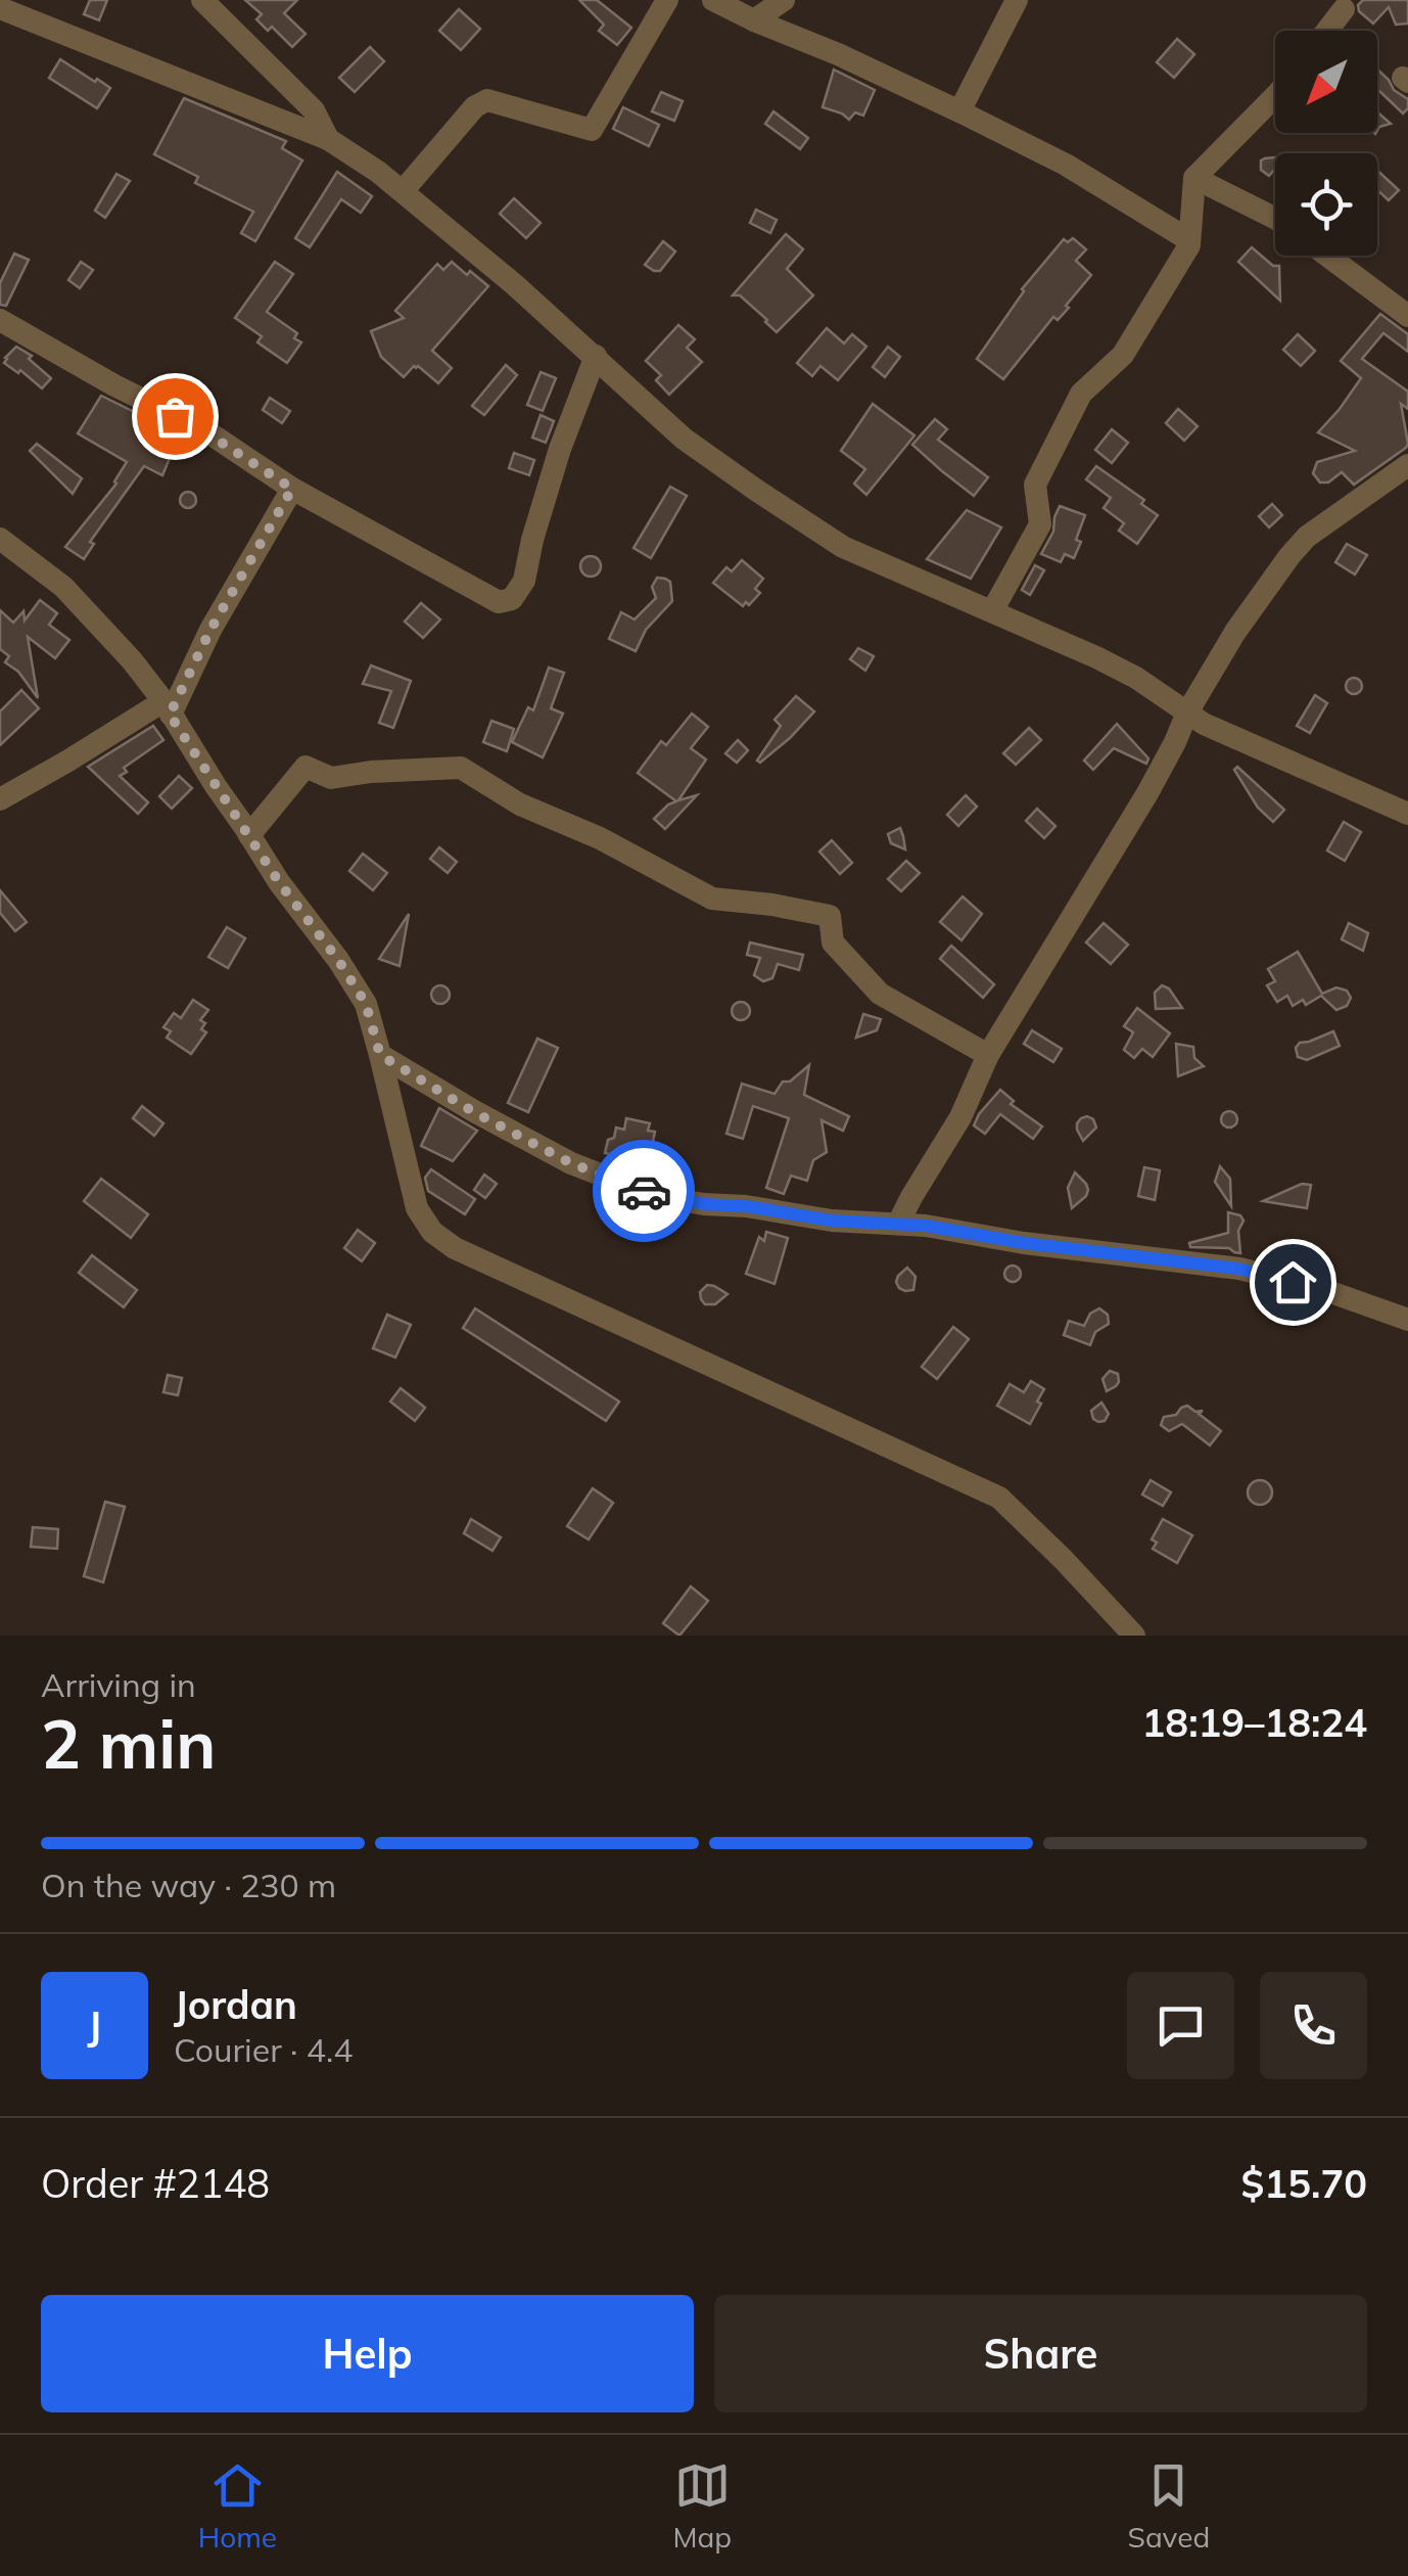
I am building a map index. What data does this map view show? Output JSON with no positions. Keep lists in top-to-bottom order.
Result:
{
  "north": "bottom left",
  "page": {
    "heading": ["2 min", "Arriving in", "18:19–18:24"],
    "panel": [
      "Jordan",
      "Courier · 4.4",
      "Order #2148",
      "$15.70"
    ],
    "bar": "On the way · 230 m",
    "round": "J",
    "buttons": ["Help", "Share"],
    "tabs": ["Home", "Map", "Saved"]
  }
}
